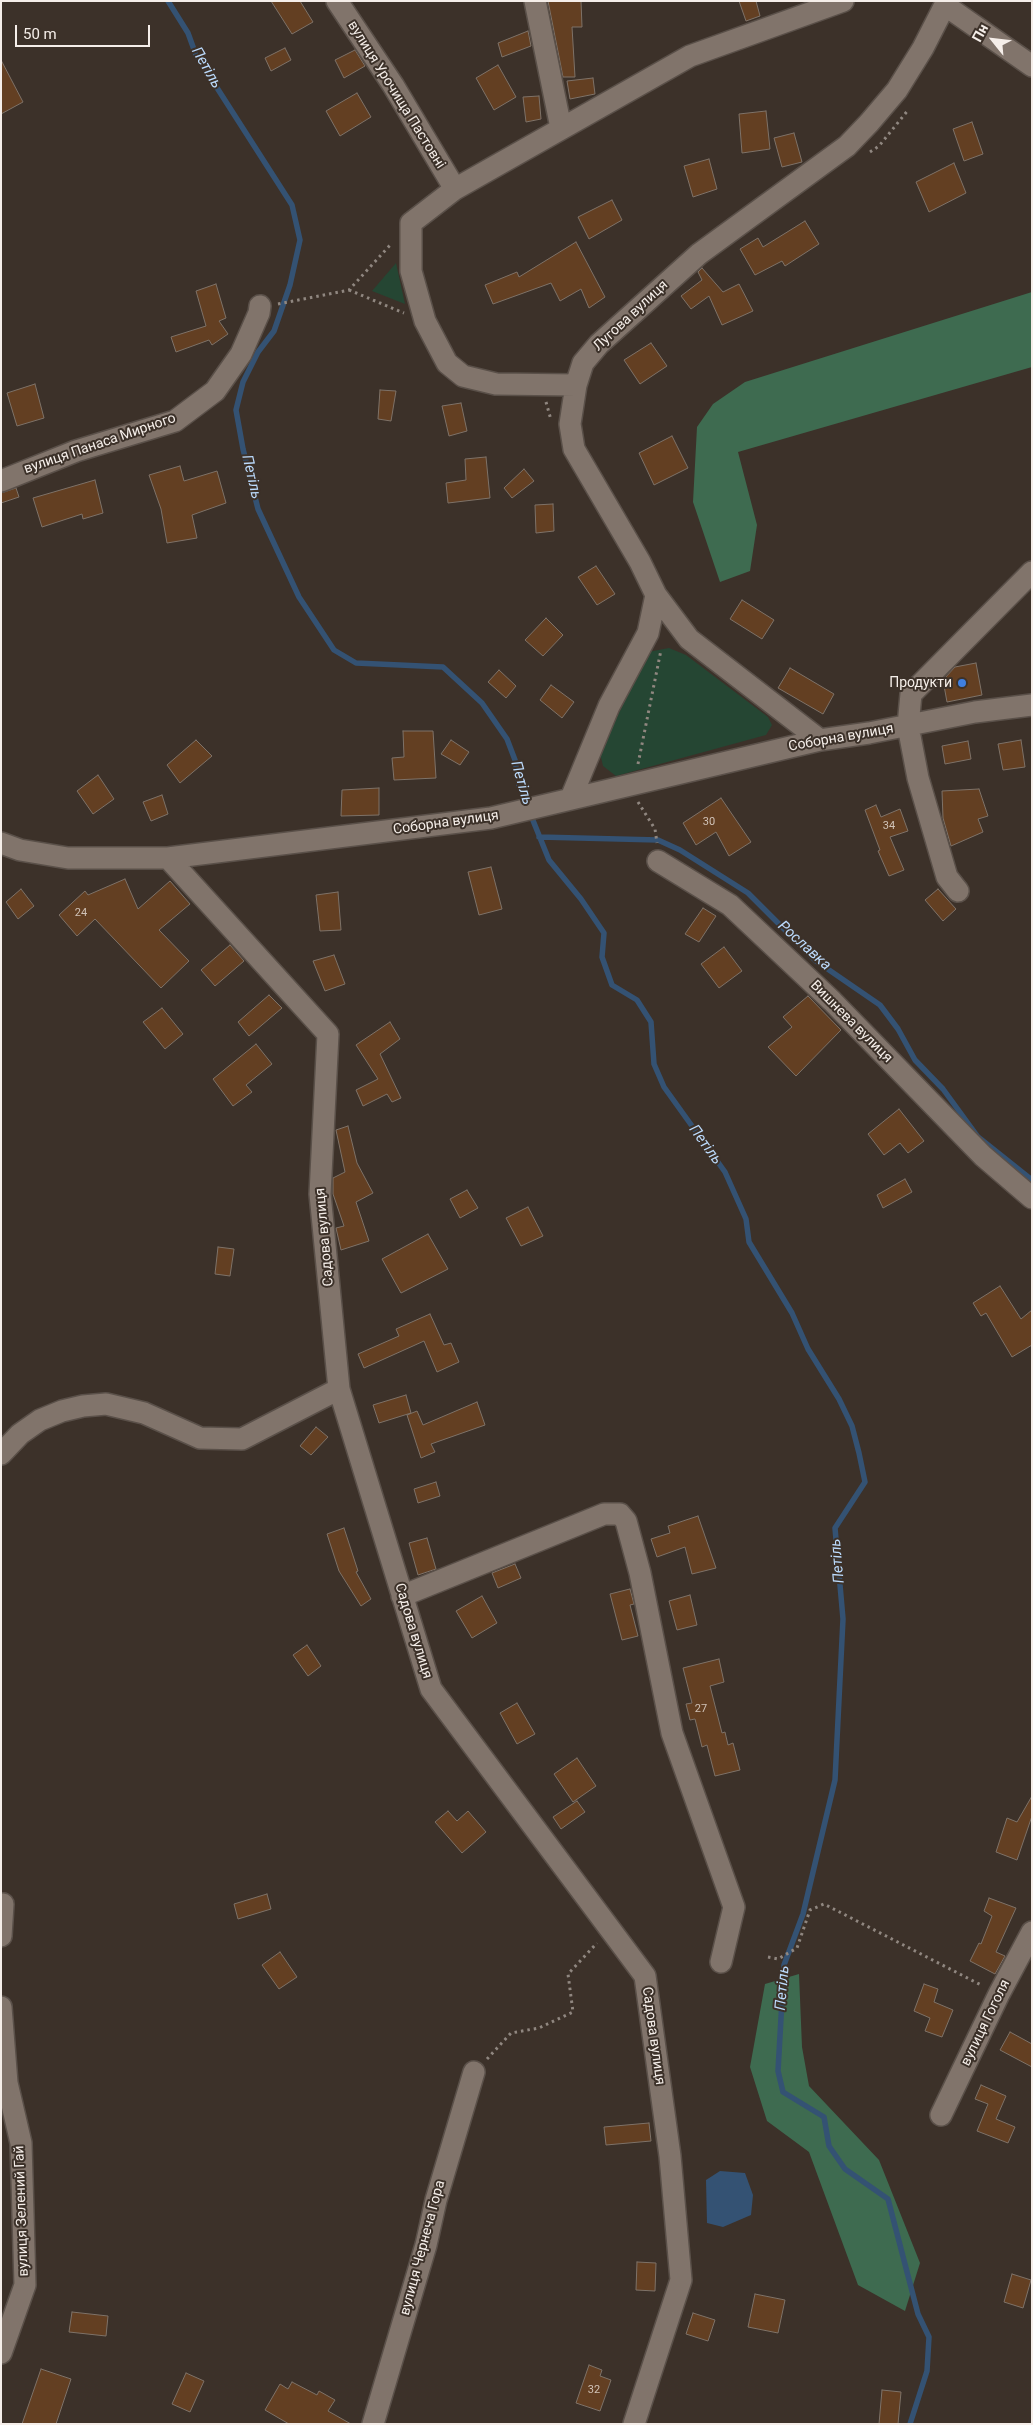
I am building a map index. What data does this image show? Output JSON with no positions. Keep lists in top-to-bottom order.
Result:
{
  "streets": {
    "street": [
      "вулиця Урочища Пастовні",
      "Лугова вулиця",
      "вулиця Панаса Мирного",
      "Соборна вулиця",
      "Вишнева вулиця",
      "Садова вулиця",
      "вулиця Гоголя",
      "вулиця Зелений Гай",
      "вулиця Чернеча Гора"
    ]
  },
  "crossings": [
    ["Лугова вулиця", "Соборна вулиця"],
    ["Соборна вулиця", "Садова вулиця"]
  ],
  "water": ["Петіль", "Рославка"],
  "places": ["Продукти"],
  "house_numbers": [
    "30",
    "34",
    "24",
    "27",
    "32"
  ],
  "scale_bar": "50 m",
  "north": "top left"
}
